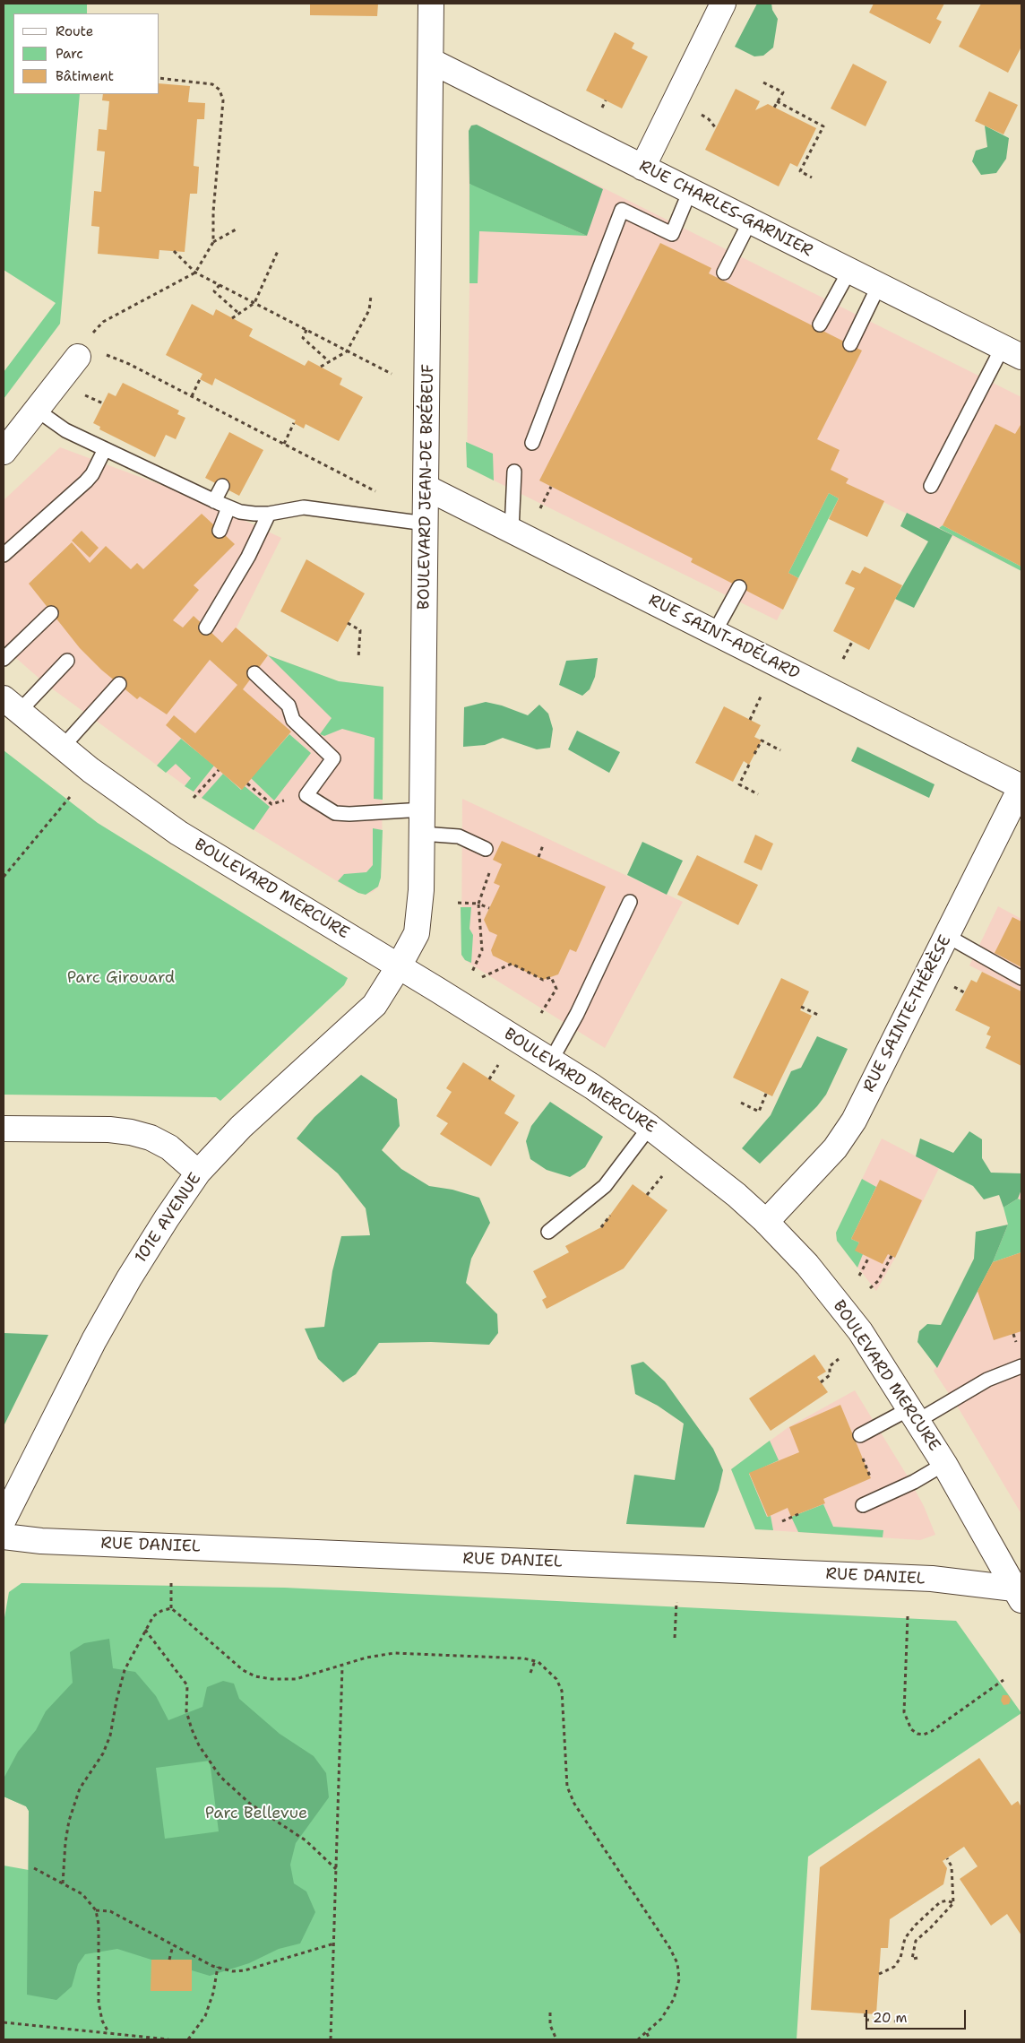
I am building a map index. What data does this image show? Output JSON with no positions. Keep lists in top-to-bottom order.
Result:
{
  "streets": {
    "street": [
      "RUE CHARLES-GARNIER",
      "BOULEVARD JEAN-DE BRÉBEUF",
      "RUE SAINT-ADÉLARD",
      "BOULEVARD MERCURE",
      "RUE SAINTE-THÉRÈSE",
      "101E AVENUE",
      "RUE DANIEL"
    ]
  },
  "crossings": [
    ["RUE CHARLES-GARNIER", "BOULEVARD JEAN-DE BRÉBEUF"],
    ["BOULEVARD JEAN-DE BRÉBEUF", "RUE SAINT-ADÉLARD"],
    ["BOULEVARD JEAN-DE BRÉBEUF", "BOULEVARD MERCURE"],
    ["BOULEVARD JEAN-DE BRÉBEUF", "101E AVENUE"],
    ["RUE SAINT-ADÉLARD", "RUE SAINTE-THÉRÈSE"],
    ["BOULEVARD MERCURE", "RUE SAINTE-THÉRÈSE"],
    ["BOULEVARD MERCURE", "101E AVENUE"],
    ["BOULEVARD MERCURE", "RUE DANIEL"]
  ],
  "parks": ["Parc Girouard", "Parc Bellevue"],
  "legend": ["Route", "Parc", "Bâtiment"],
  "scale_bar": "20 m"
}
